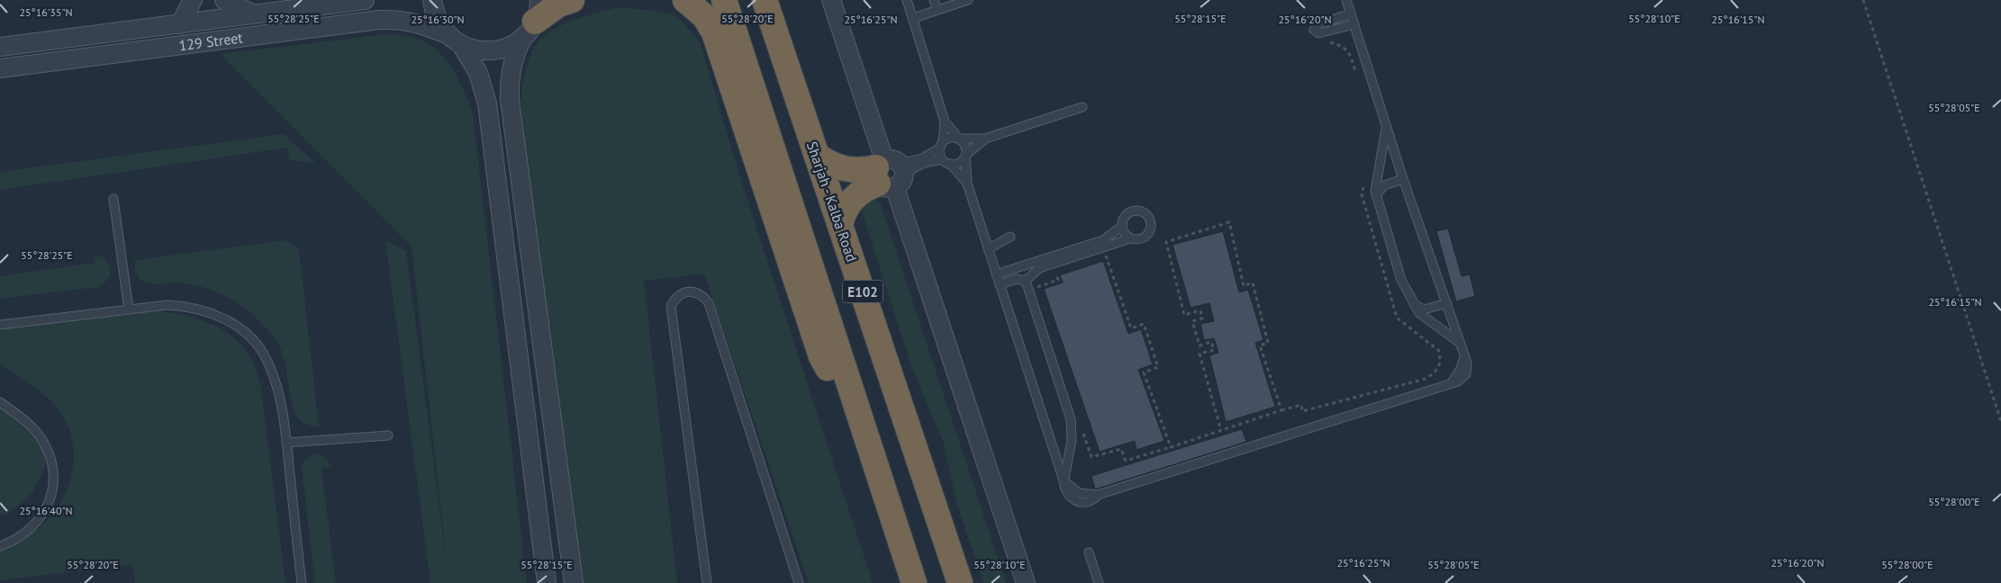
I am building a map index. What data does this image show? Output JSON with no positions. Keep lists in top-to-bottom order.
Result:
{
  "streets": {
    "highway": ["Sharjah - Kalba Road", "E102"],
    "street": ["129 Street"]
  },
  "coordinates": [
    "25°16'35\"N",
    "55°28'25\"E",
    "55°28'20\"E",
    "55°28'15\"E",
    "55°28'10\"E",
    "25°16'30\"N",
    "25°16'15\"N",
    "25°16'25\"N",
    "25°16'20\"N",
    "55°28'05\"E",
    "55°28'00\"E",
    "25°16'40\"N"
  ]
}
